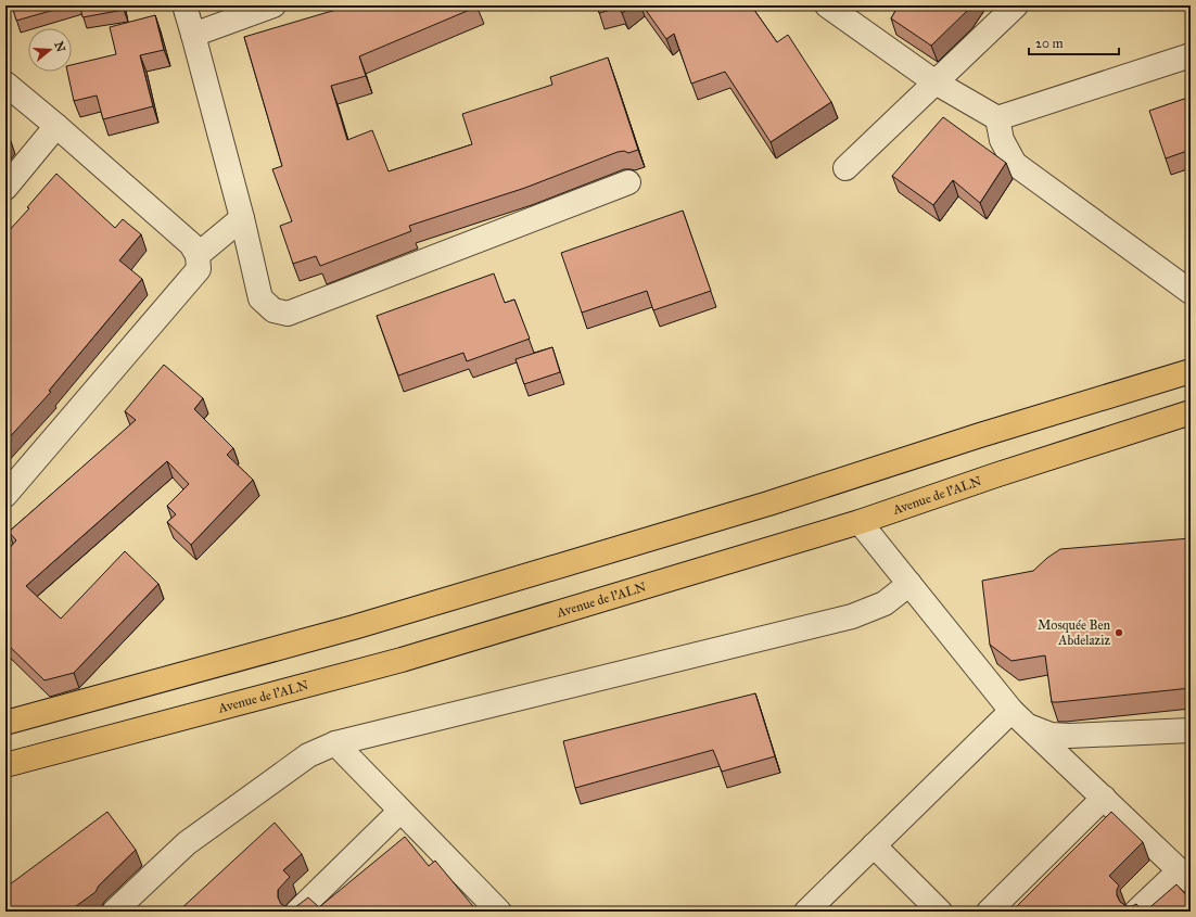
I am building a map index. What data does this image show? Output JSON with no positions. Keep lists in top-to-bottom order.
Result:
{
  "streets": {
    "main road": ["Avenue de l'ALN"]
  },
  "places": ["Mosquée Ben Abdelaziz"],
  "scale_bar": "20 m",
  "north": "right"
}
